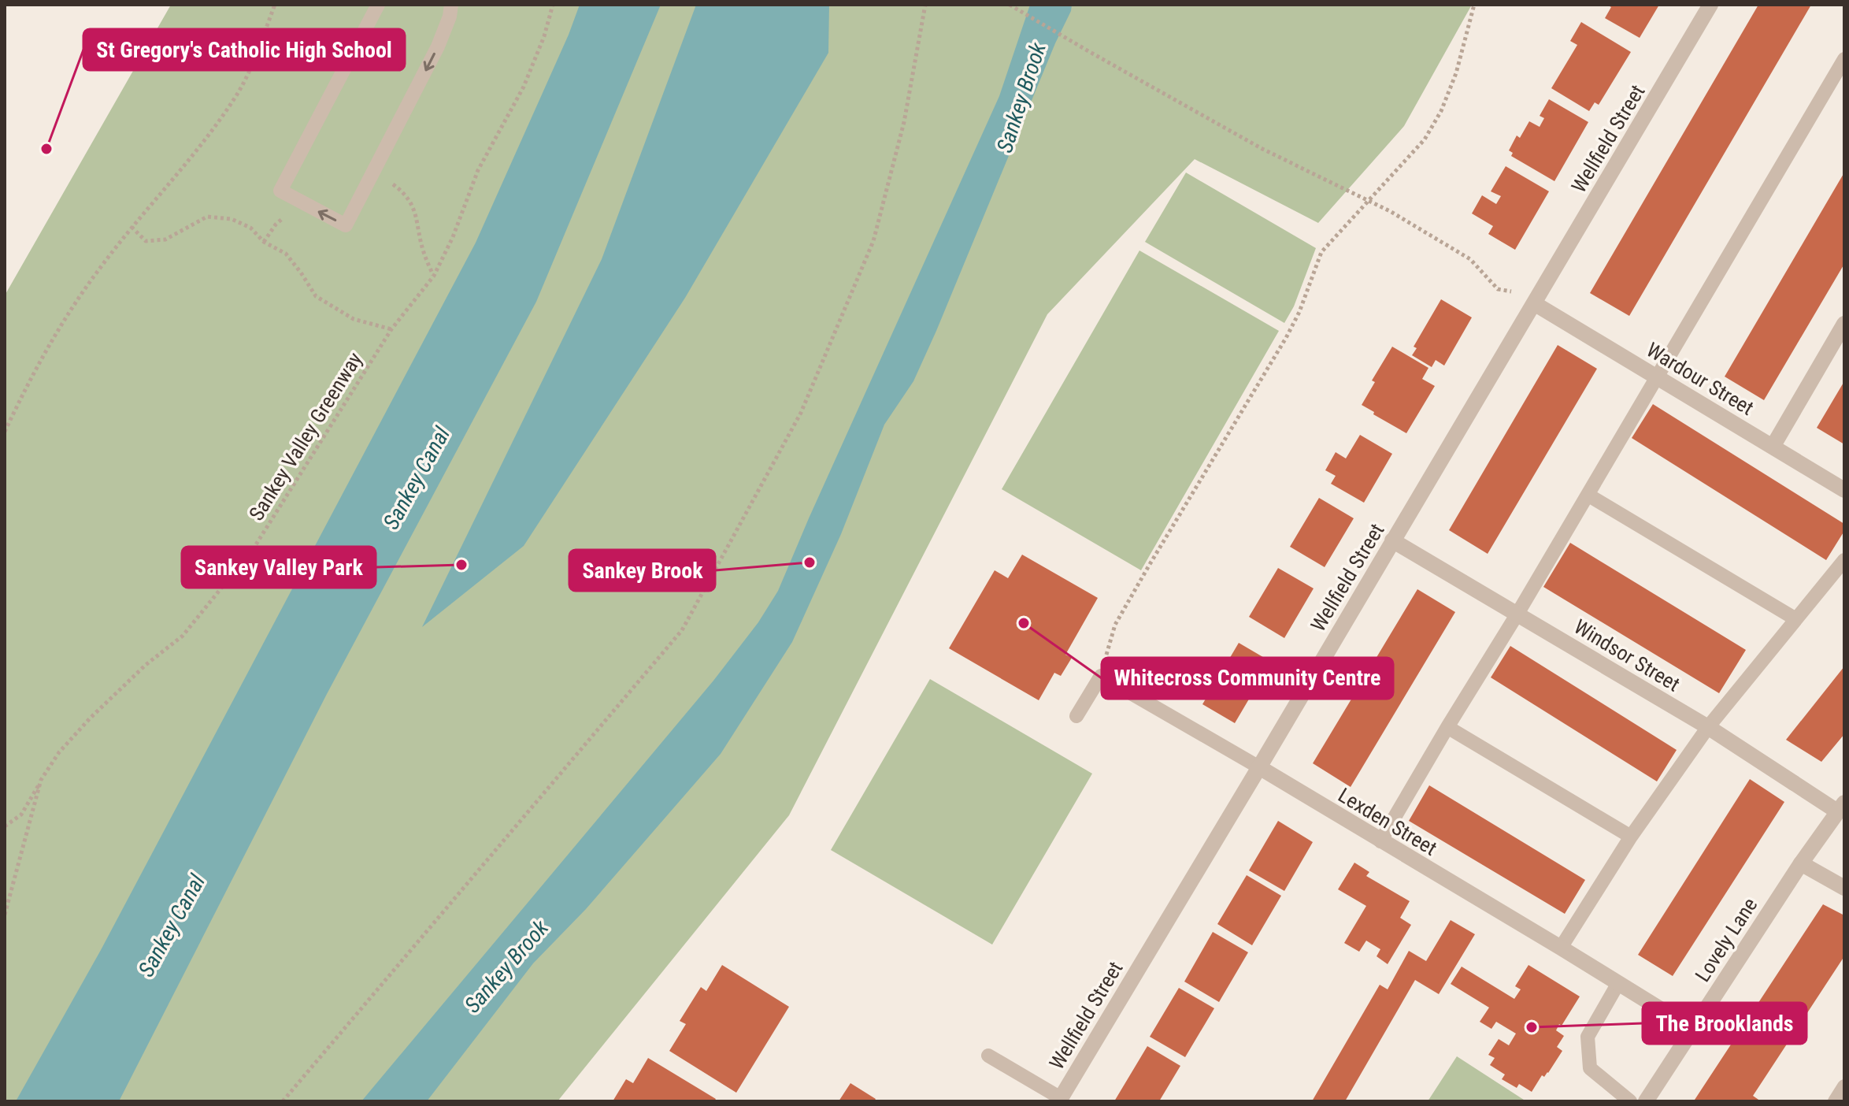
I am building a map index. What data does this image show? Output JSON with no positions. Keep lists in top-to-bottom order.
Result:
{
  "streets": {
    "street": [
      "Wellfield Street",
      "Wardour Street",
      "Windsor Street",
      "Lexden Street",
      "Lovely Lane"
    ],
    "path": ["Sankey Valley Greenway"]
  },
  "crossings": [
    ["Wellfield Street", "Wardour Street"],
    ["Wellfield Street", "Windsor Street"],
    ["Wellfield Street", "Lexden Street"],
    ["Windsor Street", "Lovely Lane"],
    ["Lexden Street", "Lovely Lane"]
  ],
  "water": ["Sankey Brook", "Sankey Canal"],
  "places": [
    "St Gregory's Catholic High School",
    "Sankey Brook",
    "Sankey Valley Park",
    "Whitecross Community Centre",
    "The Brooklands"
  ]
}
